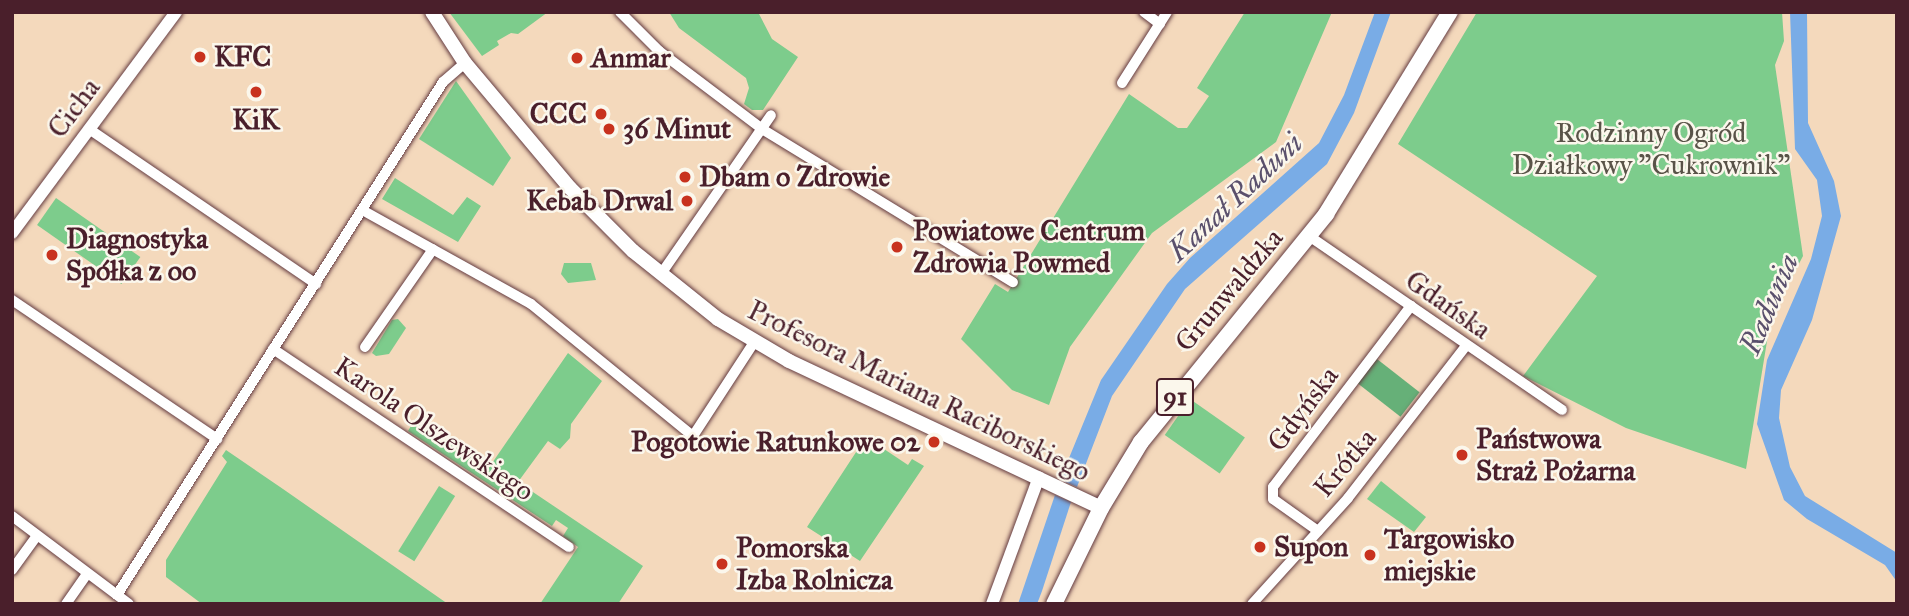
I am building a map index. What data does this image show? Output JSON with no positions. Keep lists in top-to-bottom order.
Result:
{
  "streets": {
    "main road": ["Grunwaldzka", "Profesora Mariana Raciborskiego", "91"],
    "street": [
      "Cicha",
      "Gdańska",
      "Gdyńska",
      "Karola Olszewskiego",
      "Krótka"
    ]
  },
  "crossings": [
    ["Grunwaldzka", "Gdańska"],
    ["Grunwaldzka", "Profesora Mariana Raciborskiego"],
    ["Gdańska", "Gdyńska"],
    ["Gdańska", "Krótka"],
    ["Gdyńska", "Krótka"]
  ],
  "water": ["Kanał Raduni", "Radunia"],
  "parks": ["Rodzinny Ogród Działkowy \"Cukrownik\""],
  "places": [
    "KFC",
    "Anmar",
    "KiK",
    "CCC",
    "36 Minut",
    "Dbam o Zdrowie",
    "Kebab Drwal",
    "Powiatowe Centrum Zdrowia Powmed",
    "Diagnostyka Spółka z oo",
    "Pogotowie Ratunkowe 02",
    "Państwowa Straż Pożarna",
    "Supon",
    "Targowisko miejskie",
    "Pomorska Izba Rolnicza"
  ]
}
